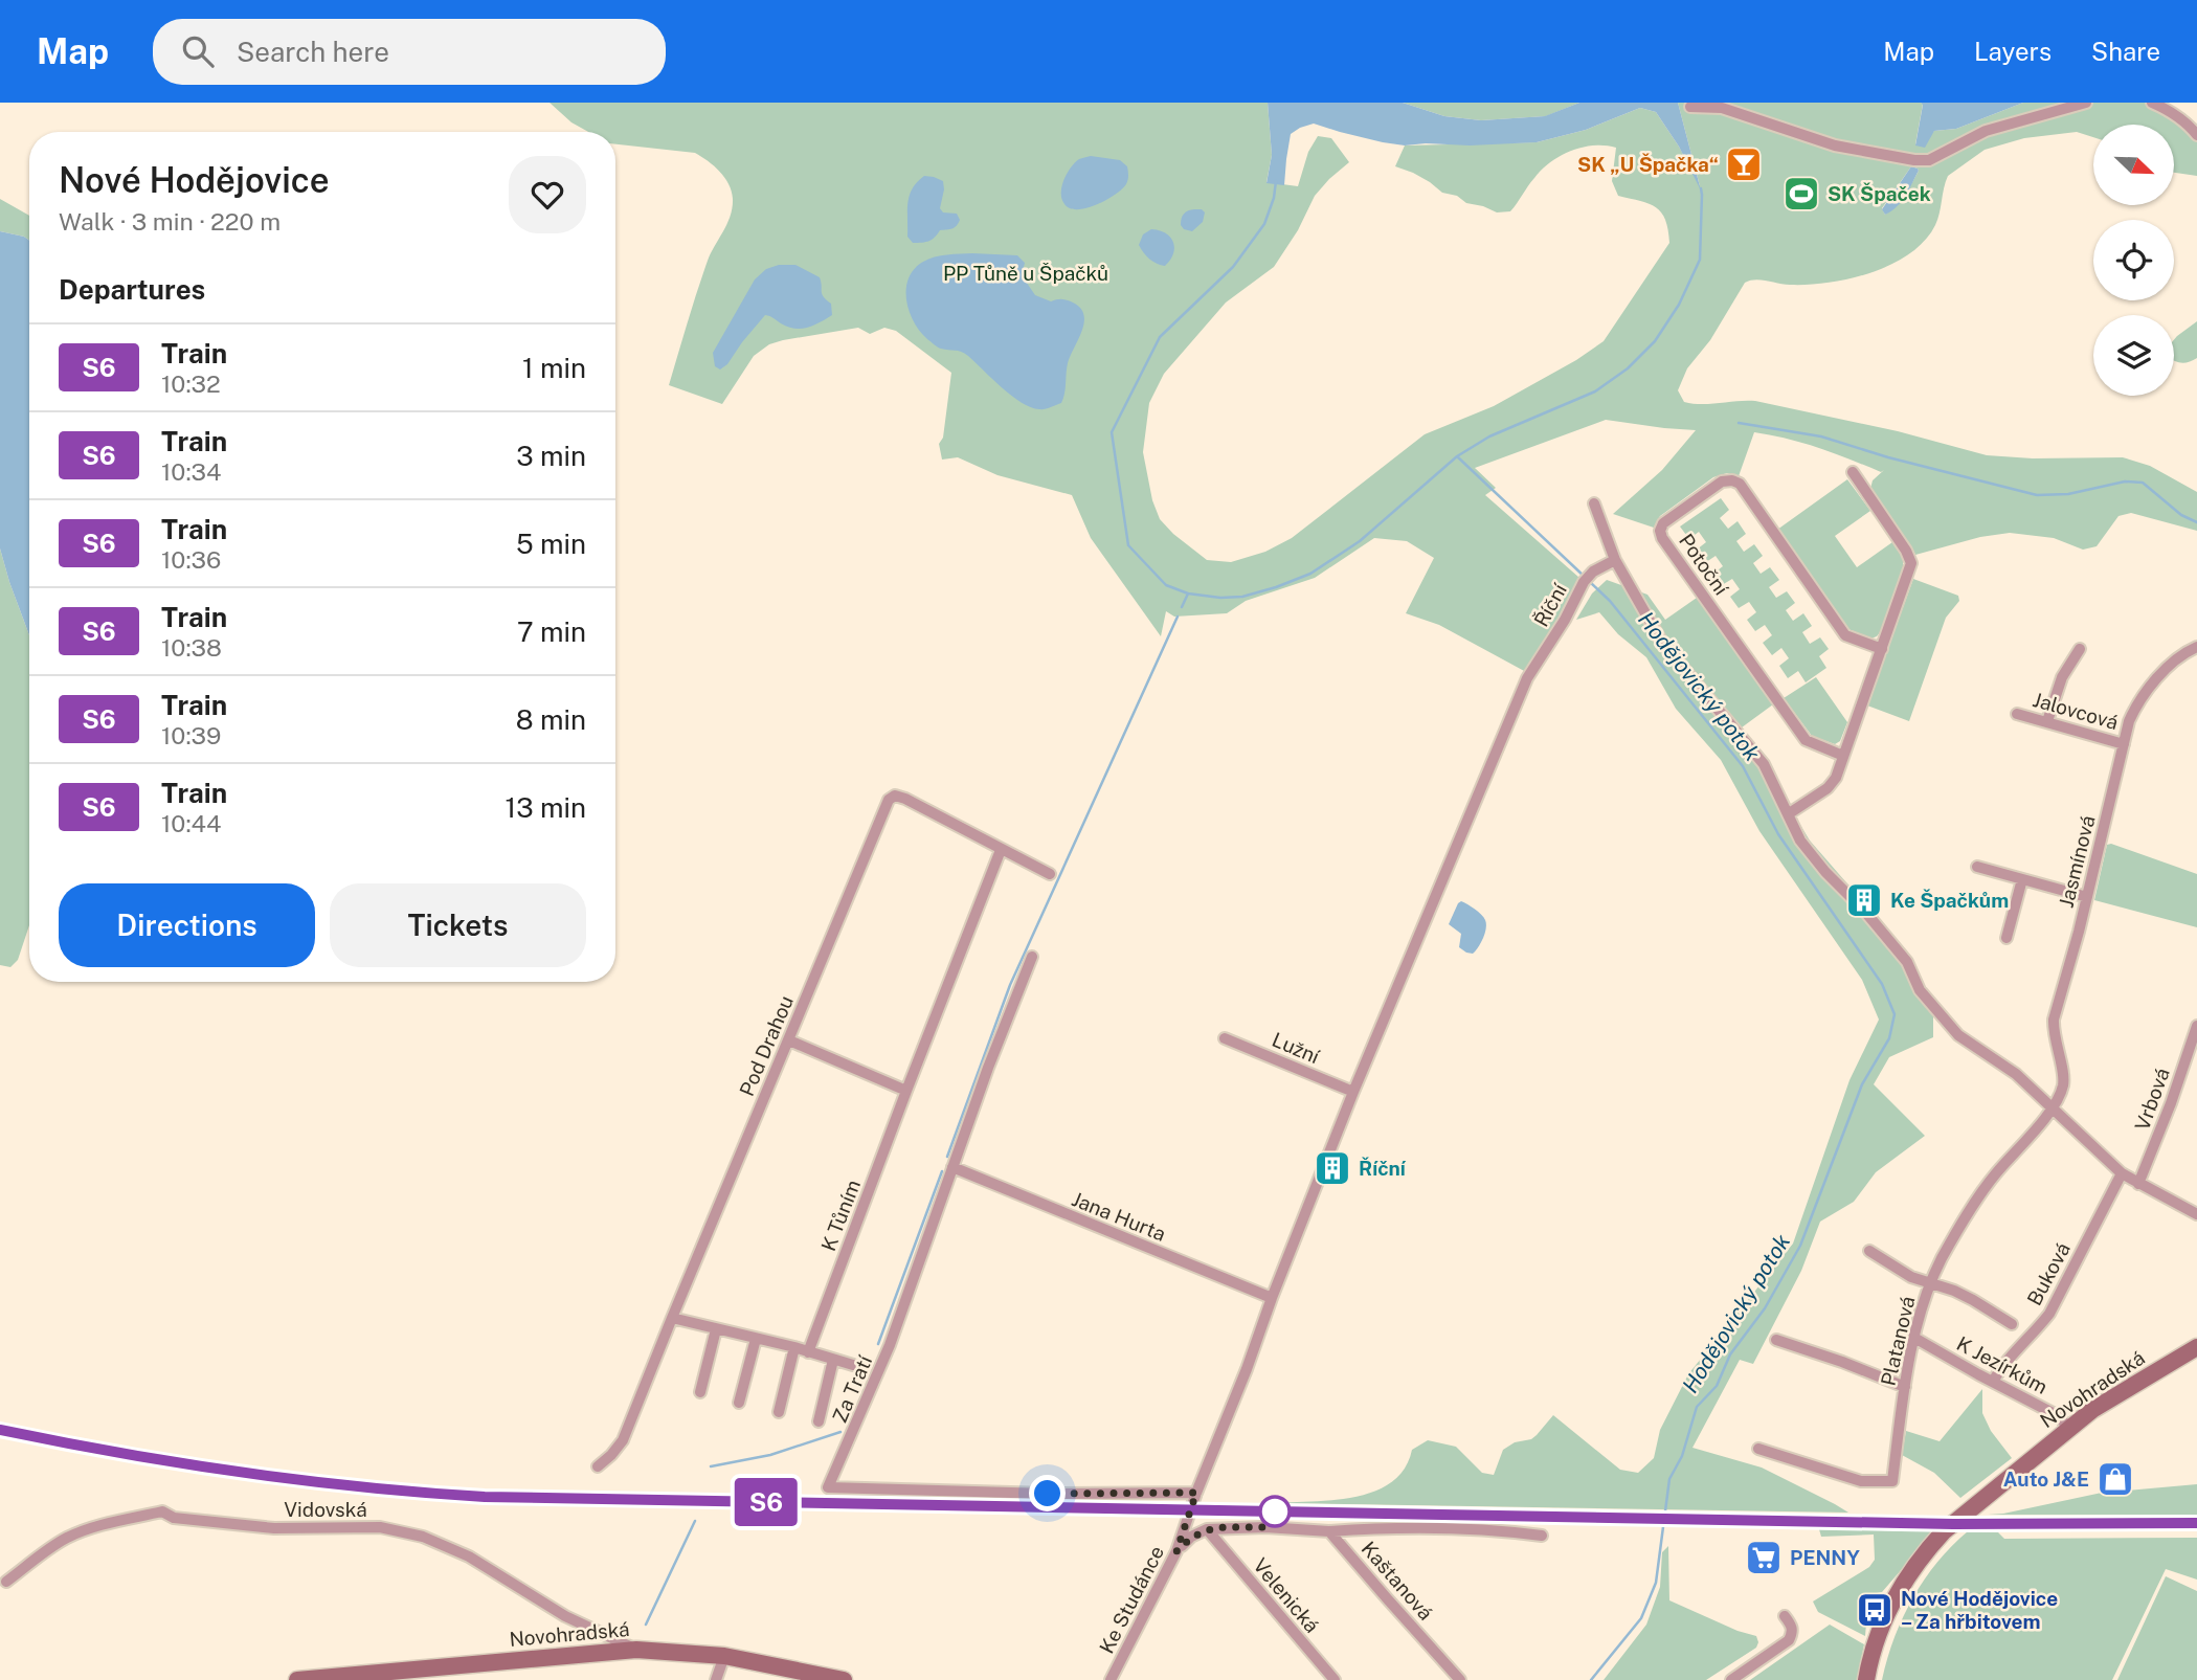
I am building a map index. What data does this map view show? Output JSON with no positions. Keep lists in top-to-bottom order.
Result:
{
  "streets": {
    "main road": ["Novohradská"],
    "street": [
      "Potoční",
      "Říční",
      "Jalovcová",
      "Jasmínová",
      "Pod Drahou",
      "Lužní",
      "Vrbová",
      "K Tůním",
      "Jana Hurta",
      "Buková",
      "Platanová",
      "K Jezírkům",
      "Za Tratí",
      "Vidovská",
      "Kaštanová",
      "Velenická",
      "Ke Studánce"
    ]
  },
  "crossings": [
    ["Říční", "Lužní"],
    ["Říční", "Jana Hurta"],
    ["Říční", "Za Tratí"],
    ["Říční", "Ke Studánce"],
    ["Jalovcová", "Jasmínová"],
    ["Jasmínová", "Platanová"],
    ["Pod Drahou", "K Tůním"],
    ["Jana Hurta", "Za Tratí"],
    ["Buková", "K Jezírkům"],
    ["Platanová", "K Jezírkům"],
    ["K Jezírkům", "Novohradská"],
    ["Za Tratí", "Ke Studánce"],
    ["Novohradská", "Vidovská"]
  ],
  "water": ["Hodějovický potok"],
  "parks": ["PP Tůně u Špačků"],
  "places": {
    "bar": ["SK „U Špačka“"],
    "sports": ["SK Špaček"],
    "building": ["Ke Špačkům", "Říční"],
    "shop": ["Auto J&E"],
    "supermarket": ["PENNY"],
    "bus stop": ["Nové Hodějovice – Za hřbitovem"]
  },
  "north": "bottom right",
  "page": {
    "header": "Map",
    "search": "Search here",
    "nav": ["Map", "Layers", "Share"],
    "on_map": "S6",
    "heading": [
      ["Nové Hodějovice", "Walk · 3 min · 220 m"],
      "Departures"
    ],
    "list": [
      {
        "mark": "S6",
        "name": "Train",
        "note": "10:32",
        "value": "1 min"
      },
      {
        "mark": "S6",
        "name": "Train",
        "note": "10:34",
        "value": "3 min"
      },
      {
        "mark": "S6",
        "name": "Train",
        "note": "10:36",
        "value": "5 min"
      },
      {
        "mark": "S6",
        "name": "Train",
        "note": "10:38",
        "value": "7 min"
      },
      {
        "mark": "S6",
        "name": "Train",
        "note": "10:39",
        "value": "8 min"
      },
      {
        "mark": "S6",
        "name": "Train",
        "note": "10:44",
        "value": "13 min"
      }
    ],
    "buttons": ["Directions", "Tickets"]
  }
}
